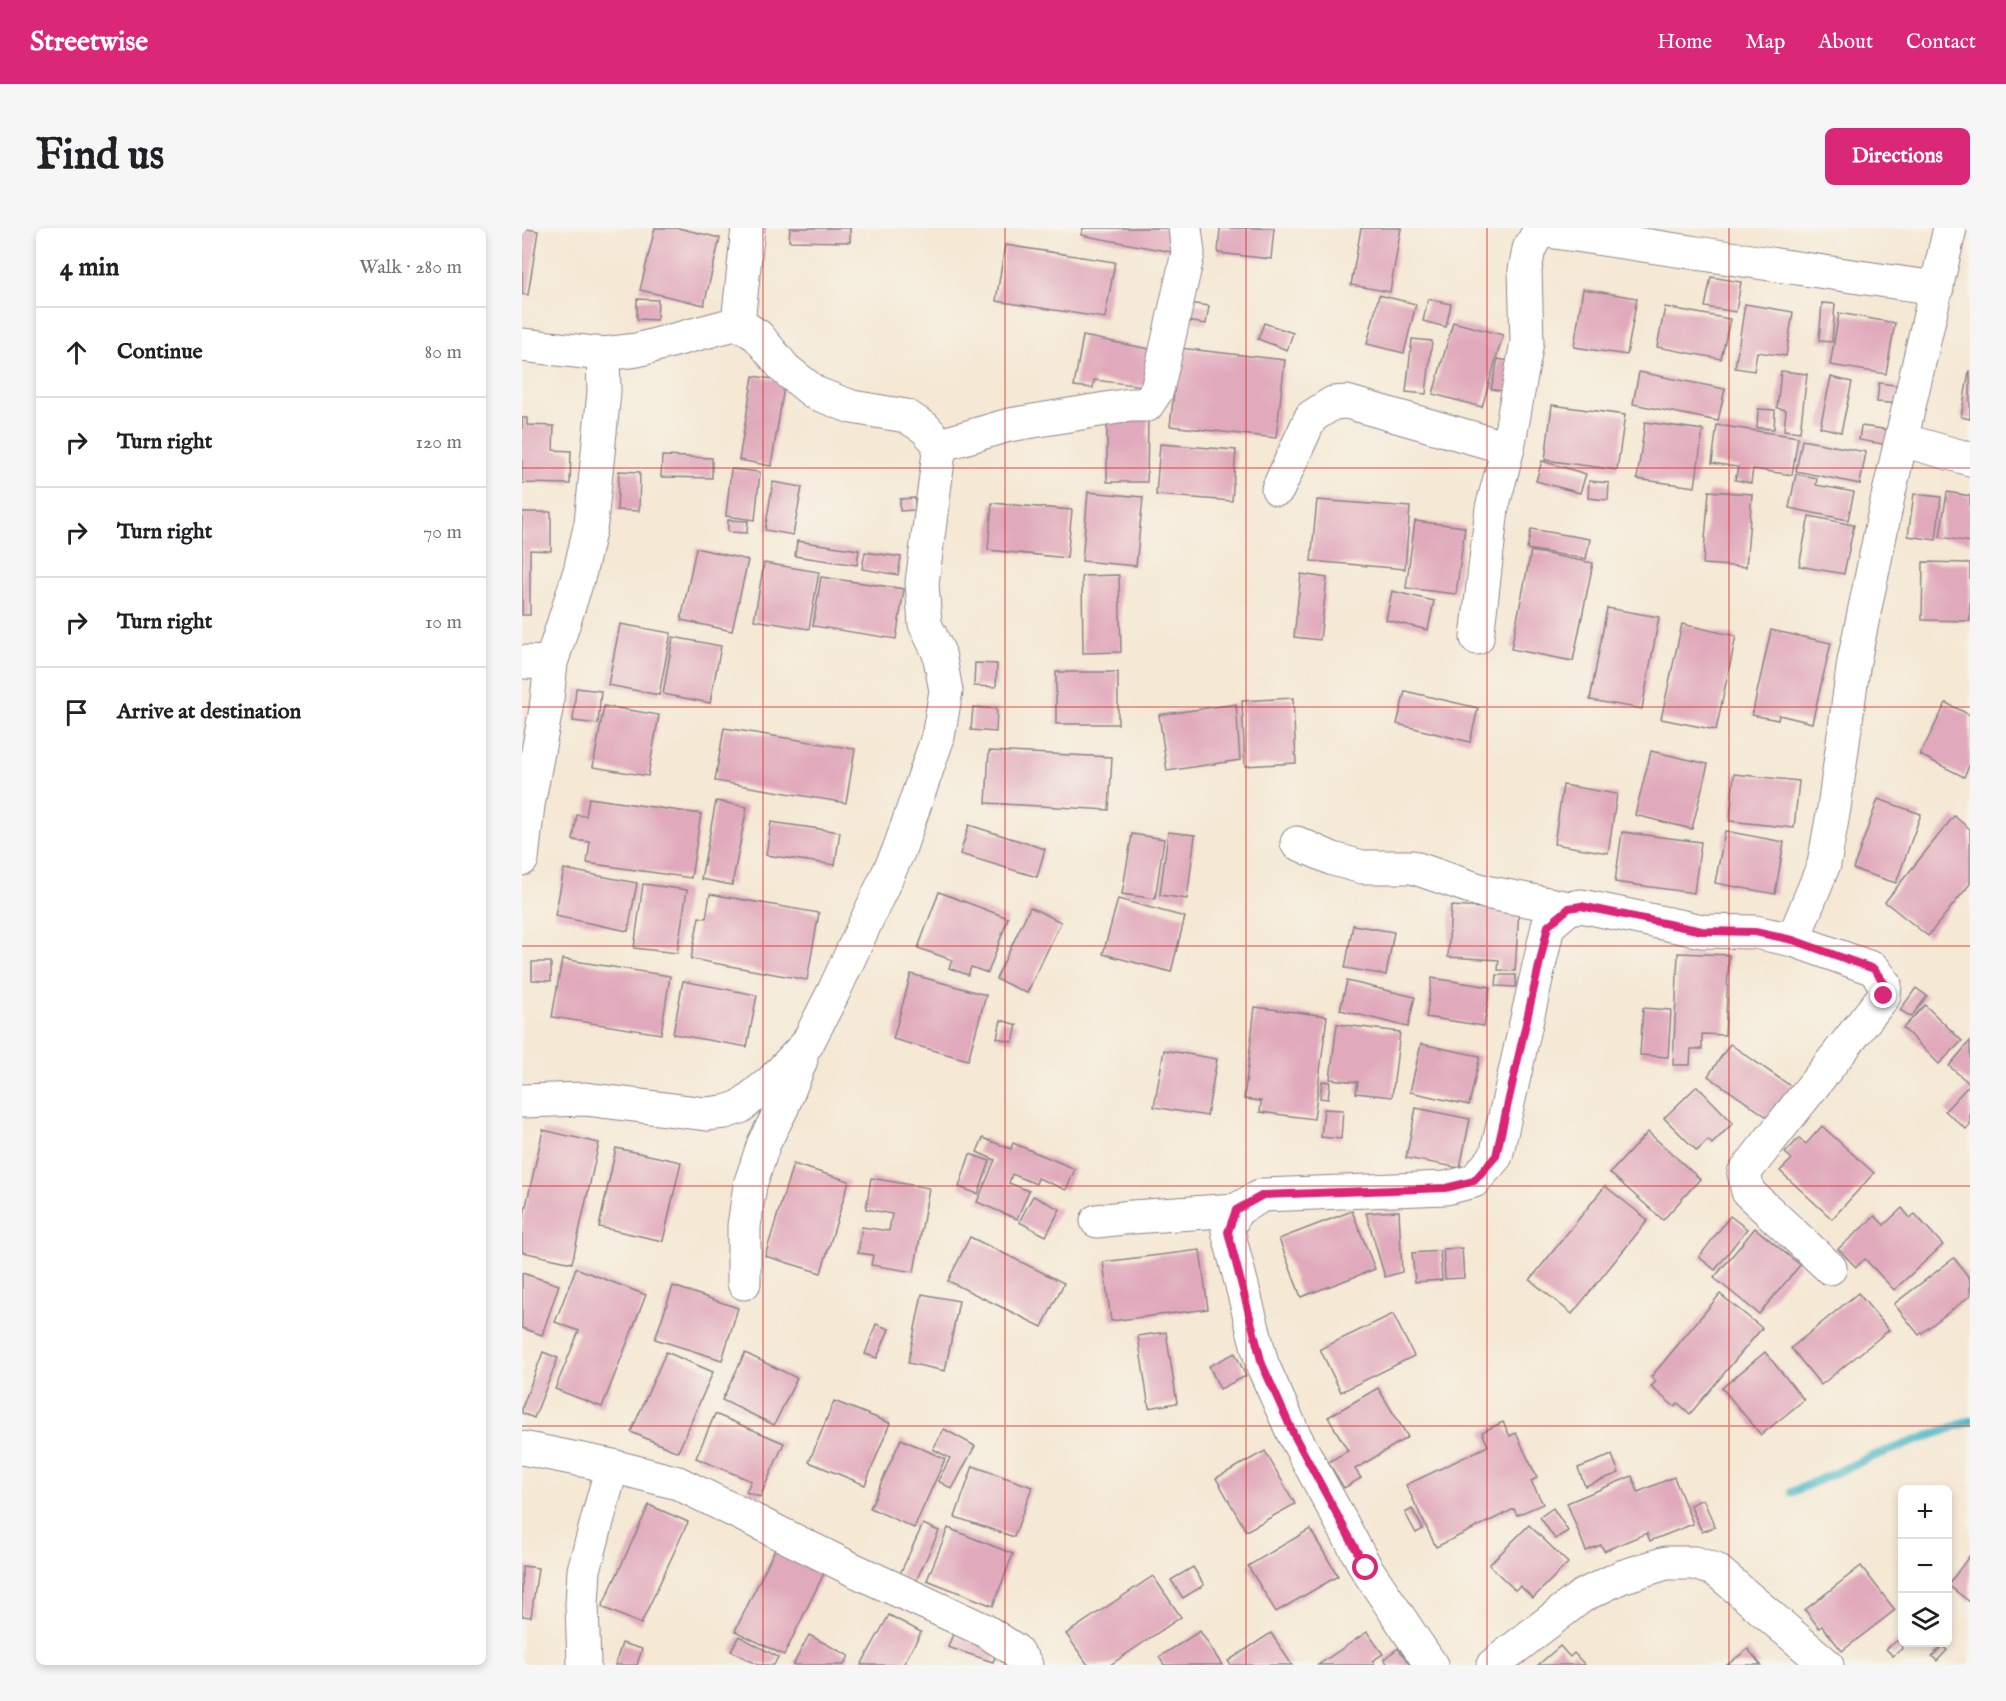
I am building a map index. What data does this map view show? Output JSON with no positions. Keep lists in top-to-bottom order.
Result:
{
  "page": {
    "header": "Streetwise",
    "nav": [
      "Home",
      "Map",
      "About",
      "Contact"
    ],
    "buttons": "Directions",
    "title": "Find us",
    "heading": ["4 min", "Walk · 280 m"],
    "list": [
      ["Continue", "80 m"],
      ["Turn right", "120 m"],
      ["Turn right", "70 m"],
      ["Turn right", "10 m"],
      "Arrive at destination"
    ],
    "map_buttons": ["+", "−"]
  }
}
